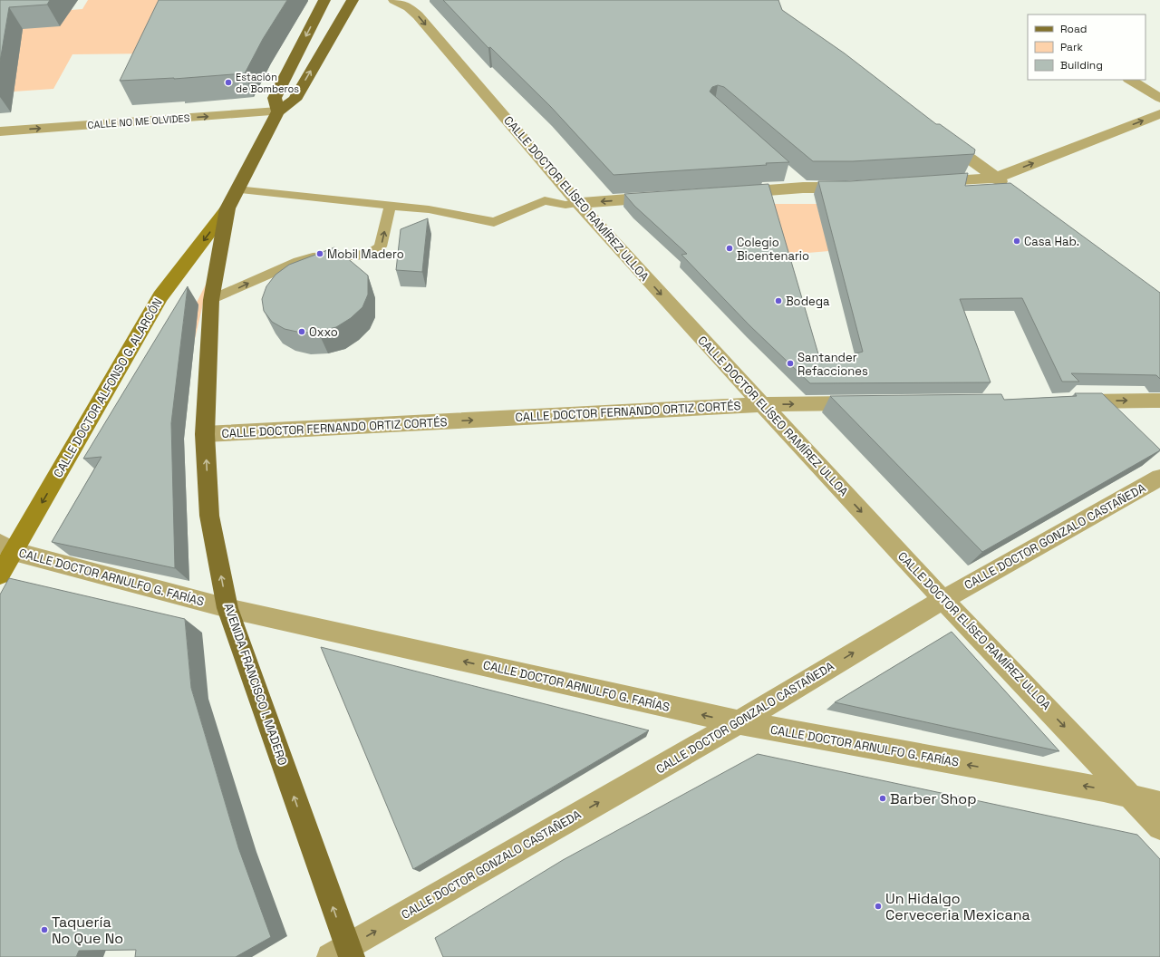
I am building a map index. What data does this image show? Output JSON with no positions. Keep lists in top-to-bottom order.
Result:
{
  "streets": {
    "main road": ["AVENIDA FRANCISCO I. MADERO"],
    "street": [
      "CALLE NO ME OLVIDES",
      "CALLE DOCTOR ELÍSEO RAMÍREZ ULLOA",
      "CALLE DOCTOR ALFONSO G. ALARCÓN",
      "CALLE DOCTOR FERNANDO ORTIZ CORTÉS",
      "CALLE DOCTOR GONZALO CASTAÑEDA",
      "CALLE DOCTOR ARNULFO G. FARÍAS"
    ]
  },
  "crossings": [
    ["CALLE NO ME OLVIDES", "AVENIDA FRANCISCO I. MADERO"],
    ["CALLE DOCTOR ELÍSEO RAMÍREZ ULLOA", "CALLE DOCTOR FERNANDO ORTIZ CORTÉS"],
    ["CALLE DOCTOR ELÍSEO RAMÍREZ ULLOA", "CALLE DOCTOR GONZALO CASTAÑEDA"],
    ["CALLE DOCTOR ELÍSEO RAMÍREZ ULLOA", "CALLE DOCTOR ARNULFO G. FARÍAS"],
    ["CALLE DOCTOR ALFONSO G. ALARCÓN", "CALLE DOCTOR ARNULFO G. FARÍAS"],
    ["CALLE DOCTOR ALFONSO G. ALARCÓN", "AVENIDA FRANCISCO I. MADERO"],
    ["CALLE DOCTOR FERNANDO ORTIZ CORTÉS", "AVENIDA FRANCISCO I. MADERO"],
    ["CALLE DOCTOR GONZALO CASTAÑEDA", "CALLE DOCTOR ARNULFO G. FARÍAS"],
    ["CALLE DOCTOR GONZALO CASTAÑEDA", "AVENIDA FRANCISCO I. MADERO"],
    ["CALLE DOCTOR ARNULFO G. FARÍAS", "AVENIDA FRANCISCO I. MADERO"]
  ],
  "one_way": [
    "CALLE NO ME OLVIDES",
    "CALLE DOCTOR ELÍSEO RAMÍREZ ULLOA",
    "CALLE DOCTOR ALFONSO G. ALARCÓN",
    "CALLE DOCTOR FERNANDO ORTIZ CORTÉS",
    "CALLE DOCTOR GONZALO CASTAÑEDA",
    "CALLE DOCTOR ARNULFO G. FARÍAS",
    "AVENIDA FRANCISCO I. MADERO"
  ],
  "places": [
    "Estación de Bomberos",
    "Casa Hab.",
    "Colegio Bicentenario",
    "Mobil Madero",
    "Bodega",
    "Oxxo",
    "Santander Refacciones",
    "Barber Shop",
    "Un Hidalgo Cerveceria Mexicana",
    "Taquería No Que No"
  ],
  "legend": ["Road", "Park", "Building"]
}
